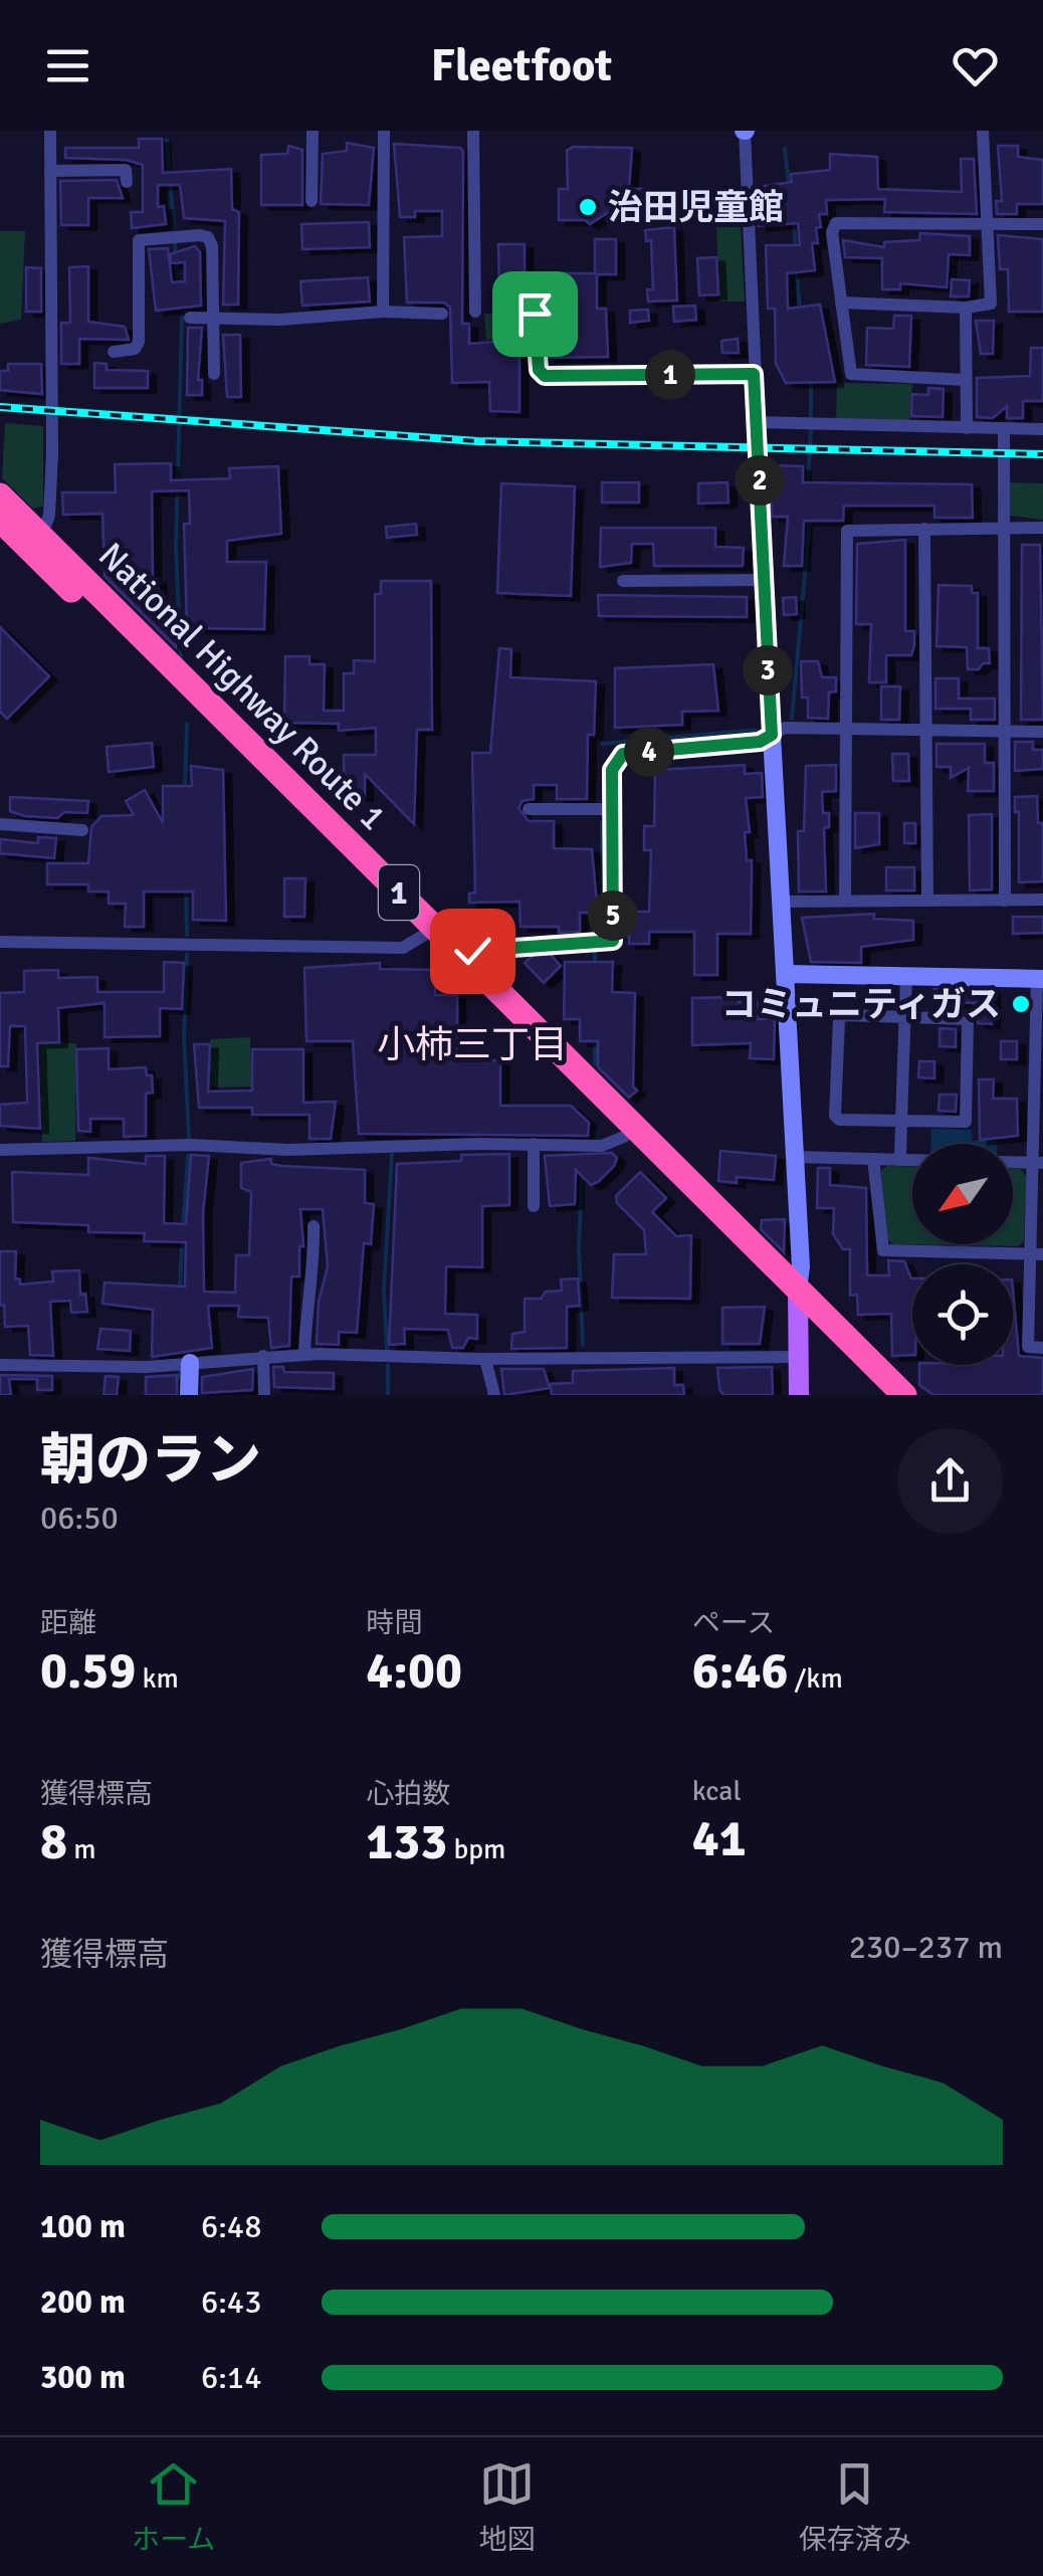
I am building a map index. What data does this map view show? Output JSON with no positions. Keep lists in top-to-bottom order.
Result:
{
  "streets": {
    "highway": ["National Highway Route 1", "1"]
  },
  "districts": ["小柿三丁目"],
  "places": ["治田児童館", "コミュニティガス"],
  "north": "bottom left",
  "page": {
    "header": "Fleetfoot",
    "pins": [
      "1",
      "2",
      "3",
      "4",
      "5"
    ],
    "heading": ["朝のラン", "06:50"],
    "stats": [
      ["距離", "0.59 km"],
      ["時間", "4:00"],
      ["ペース", "6:46 /km"],
      ["獲得標高", "8 m"],
      ["心拍数", "133 bpm"],
      ["kcal", "41"]
    ],
    "chart": ["獲得標高", "230–237 m"],
    "list": [
      {
        "name": "100 m",
        "note": "6:48"
      },
      {
        "name": "200 m",
        "note": "6:43"
      },
      {
        "name": "300 m",
        "note": "6:14"
      }
    ],
    "tabs": ["ホーム", "地図", "保存済み"]
  }
}
